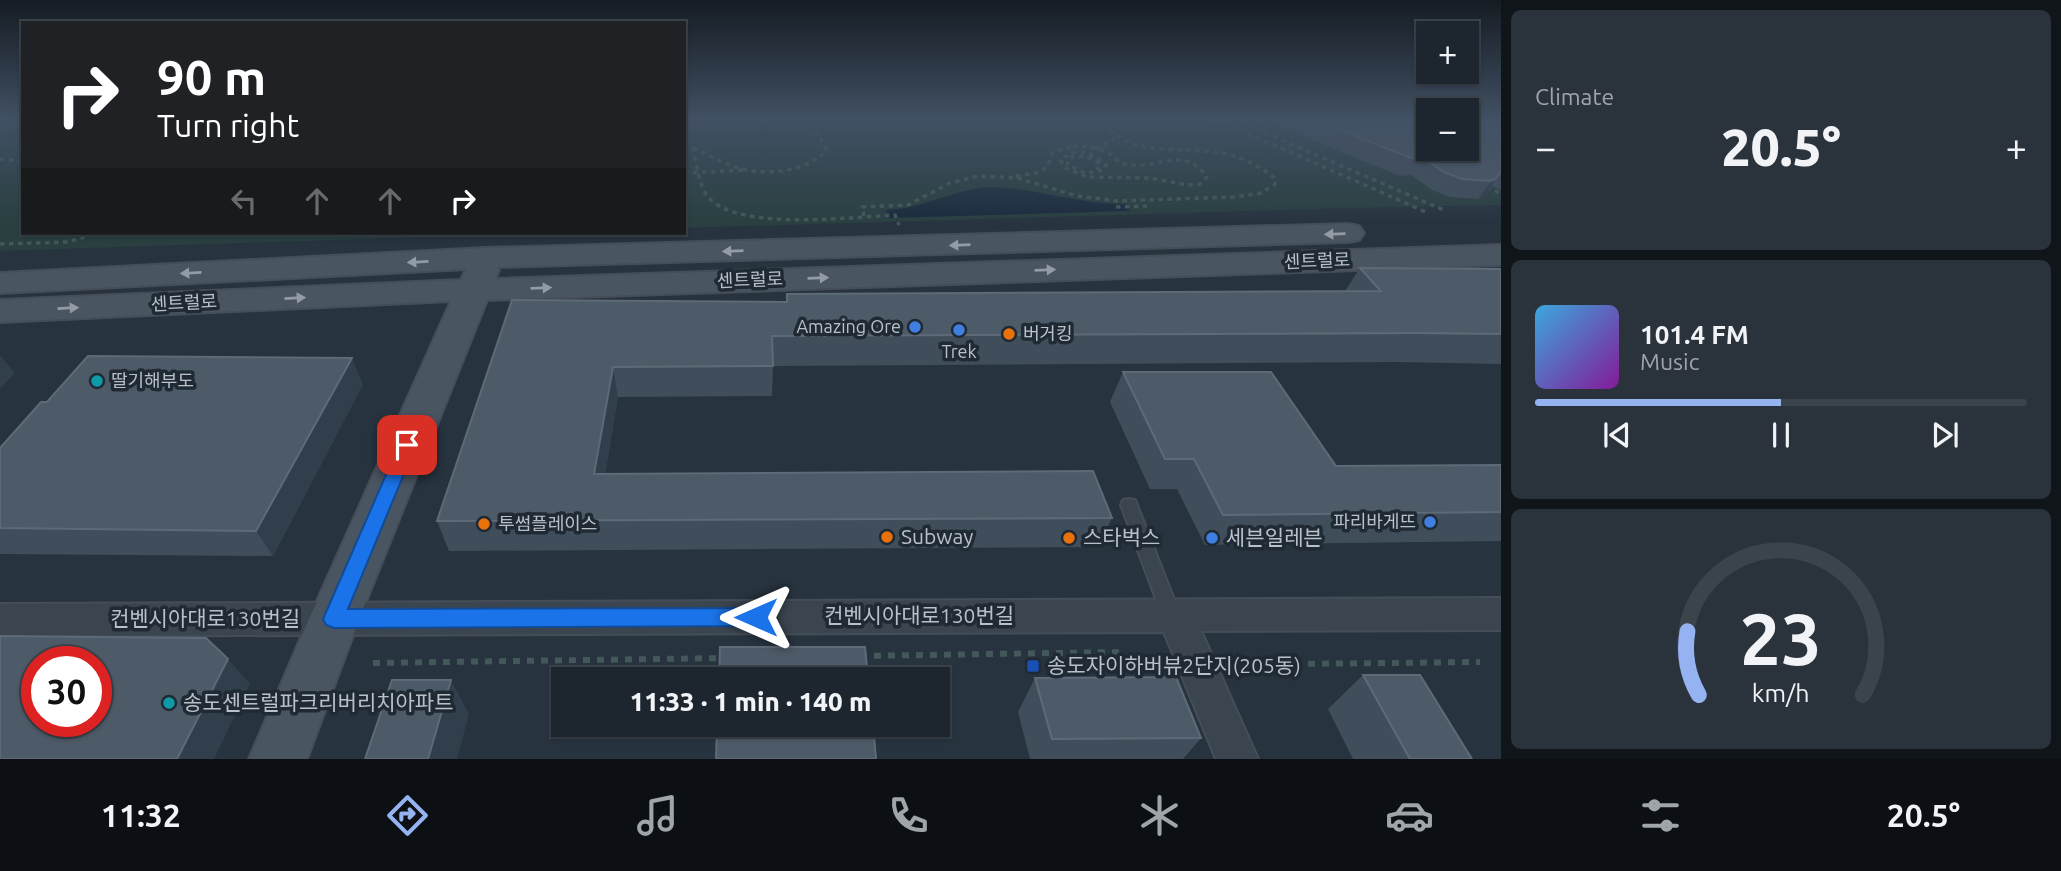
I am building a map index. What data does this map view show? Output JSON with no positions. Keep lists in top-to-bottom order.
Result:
{
  "streets": {
    "main road": ["센트럴로"],
    "street": ["컨벤시아대로130번길"]
  },
  "places": {
    "other": [
      "Amazing Ore",
      "Trek",
      "버거킹",
      "딸기해부도",
      "파리바게뜨",
      "투썸플레이스",
      "Subway",
      "스타벅스",
      "세븐일레븐",
      "송도센트럴파크리버리치아파트"
    ],
    "transit": ["송도자이하버뷰2단지(205동)"]
  },
  "page": {
    "tile": "Climate",
    "map_buttons": ["+", "−"],
    "turn": ["90 m", "Turn right"],
    "heat": ["−", "20.5°", "+"],
    "song": ["101.4 FM", "Music"],
    "limit": "30",
    "trip": "11:33 · 1 min · 140 m",
    "tabs": ["11:32", "20.5°"],
    "gauge": ["23", "km/h"]
  }
}
